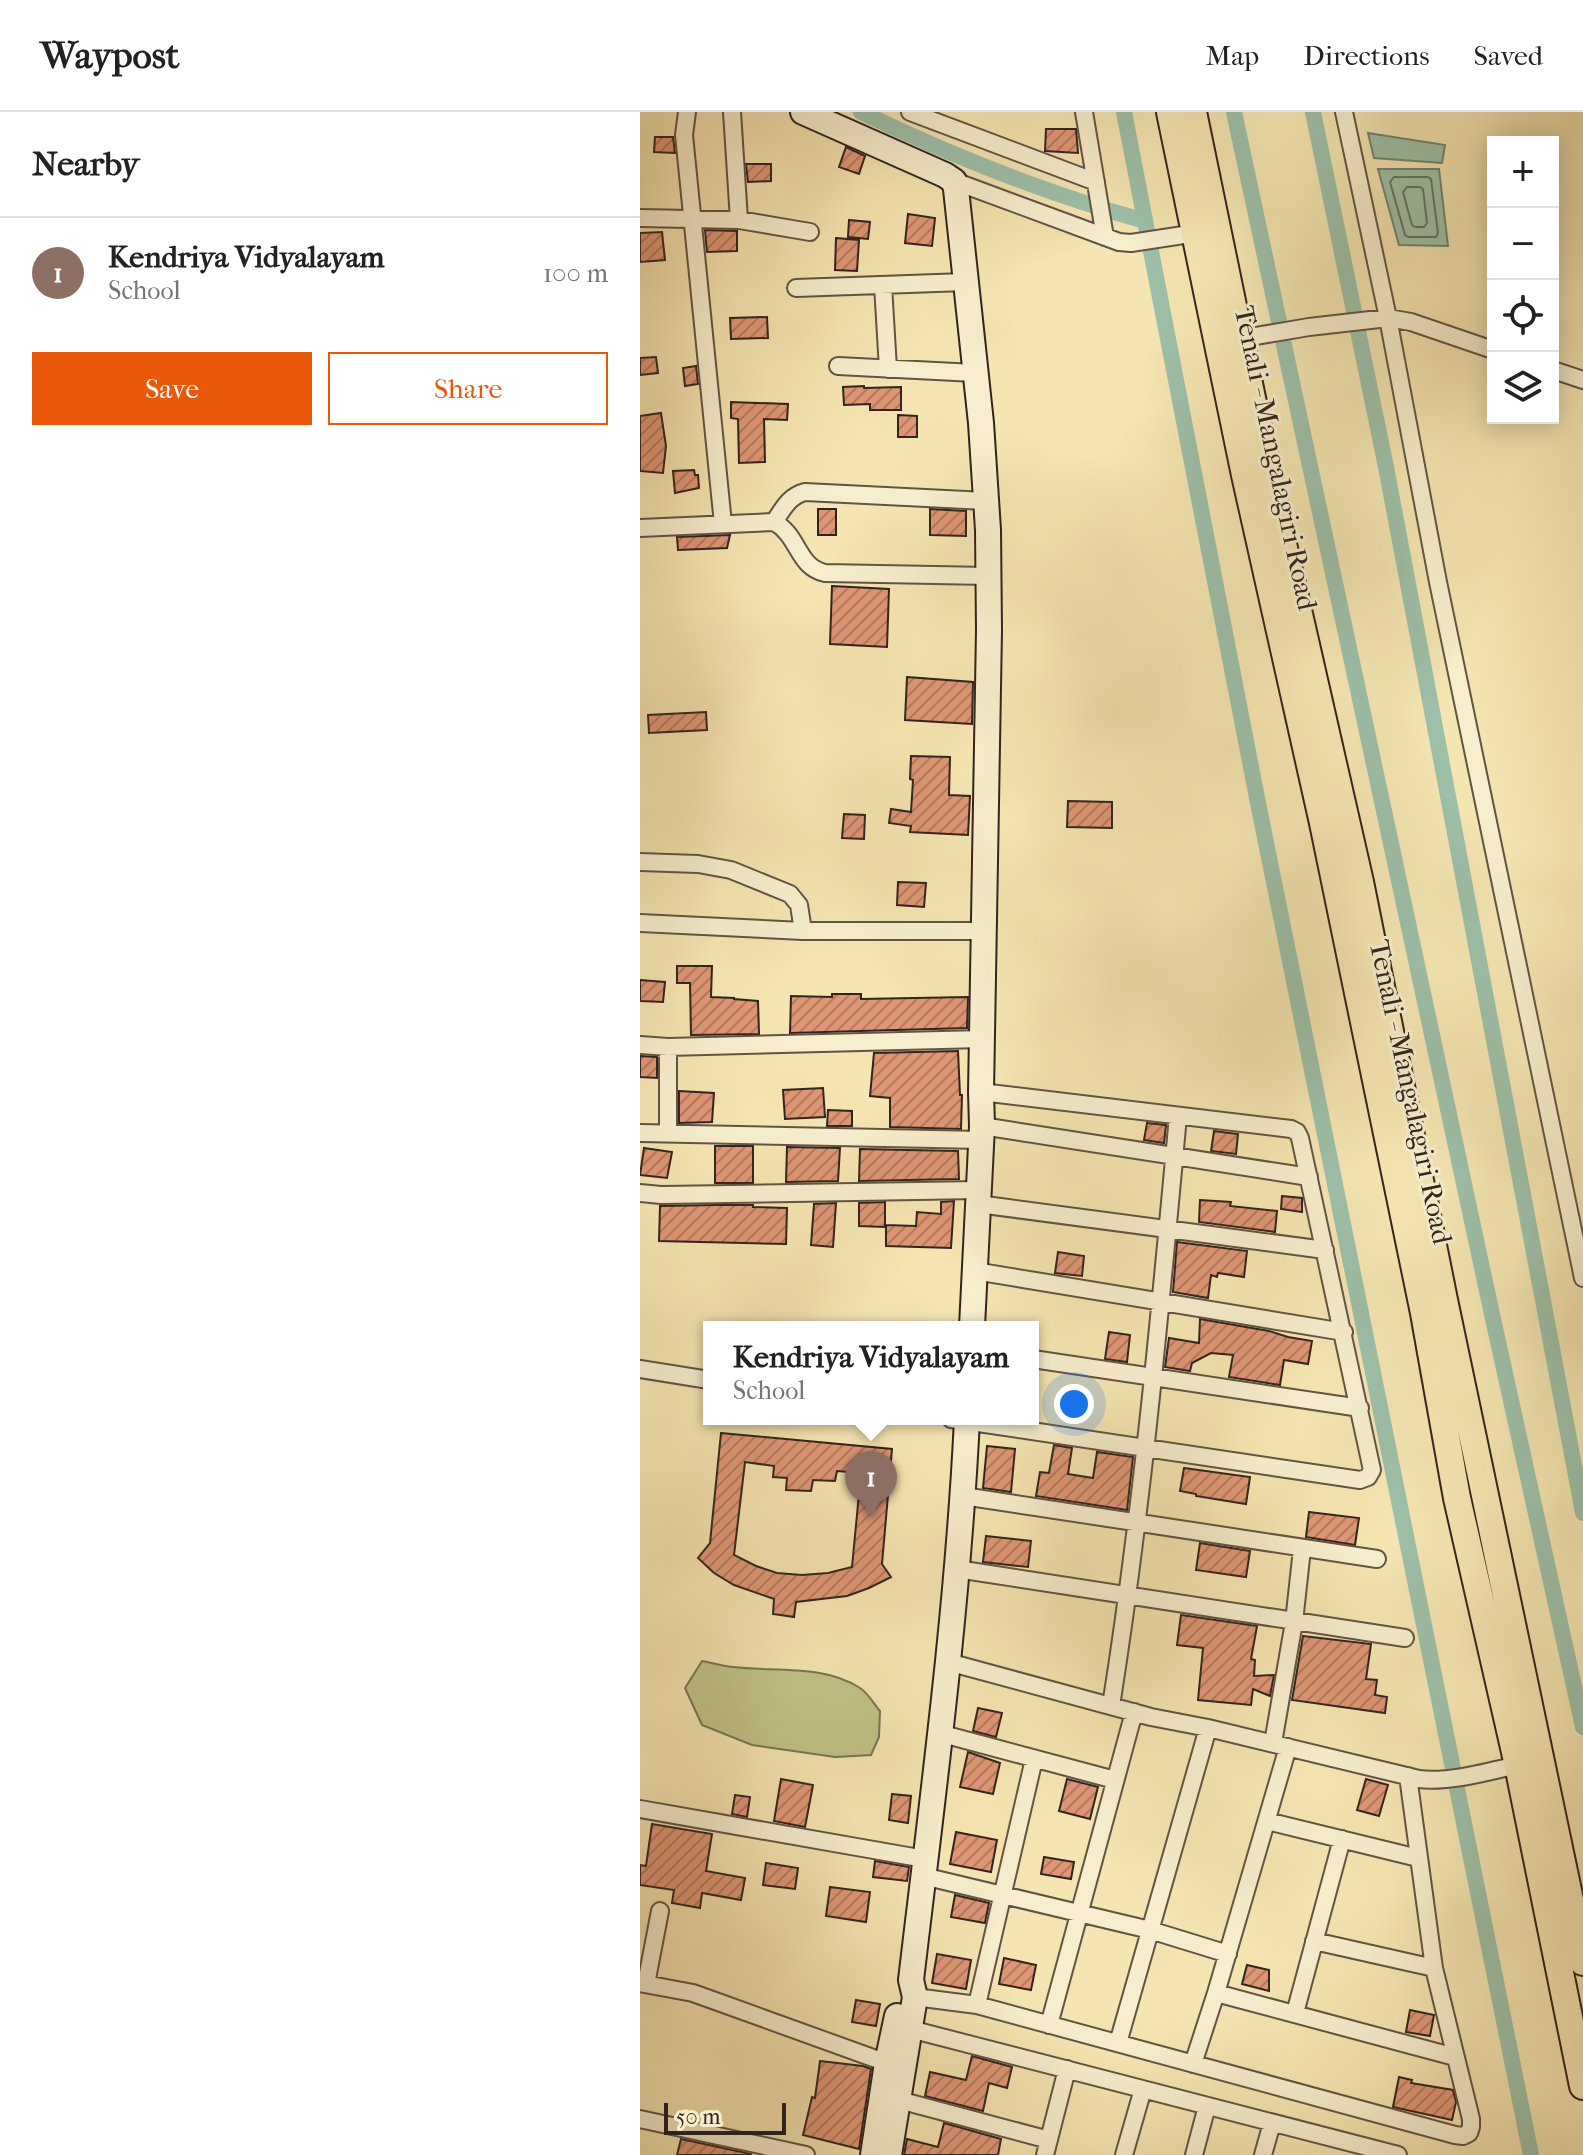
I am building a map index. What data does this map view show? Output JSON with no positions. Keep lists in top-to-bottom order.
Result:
{
  "streets": {
    "main road": ["Tenali - Mangalagiri Road"]
  },
  "scale_bar": "50 m",
  "page": {
    "header": "Waypost",
    "nav": ["Map", "Directions", "Saved"],
    "heading": "Nearby",
    "map_buttons": ["+", "−"],
    "list": [
      {
        "mark": "1",
        "name": "Kendriya Vidyalayam",
        "note": "School",
        "value": "100 m"
      }
    ],
    "buttons": ["Save", "Share"],
    "popup": ["Kendriya Vidyalayam", "School"],
    "pins": "1",
    "scale": "50 m"
  }
}
